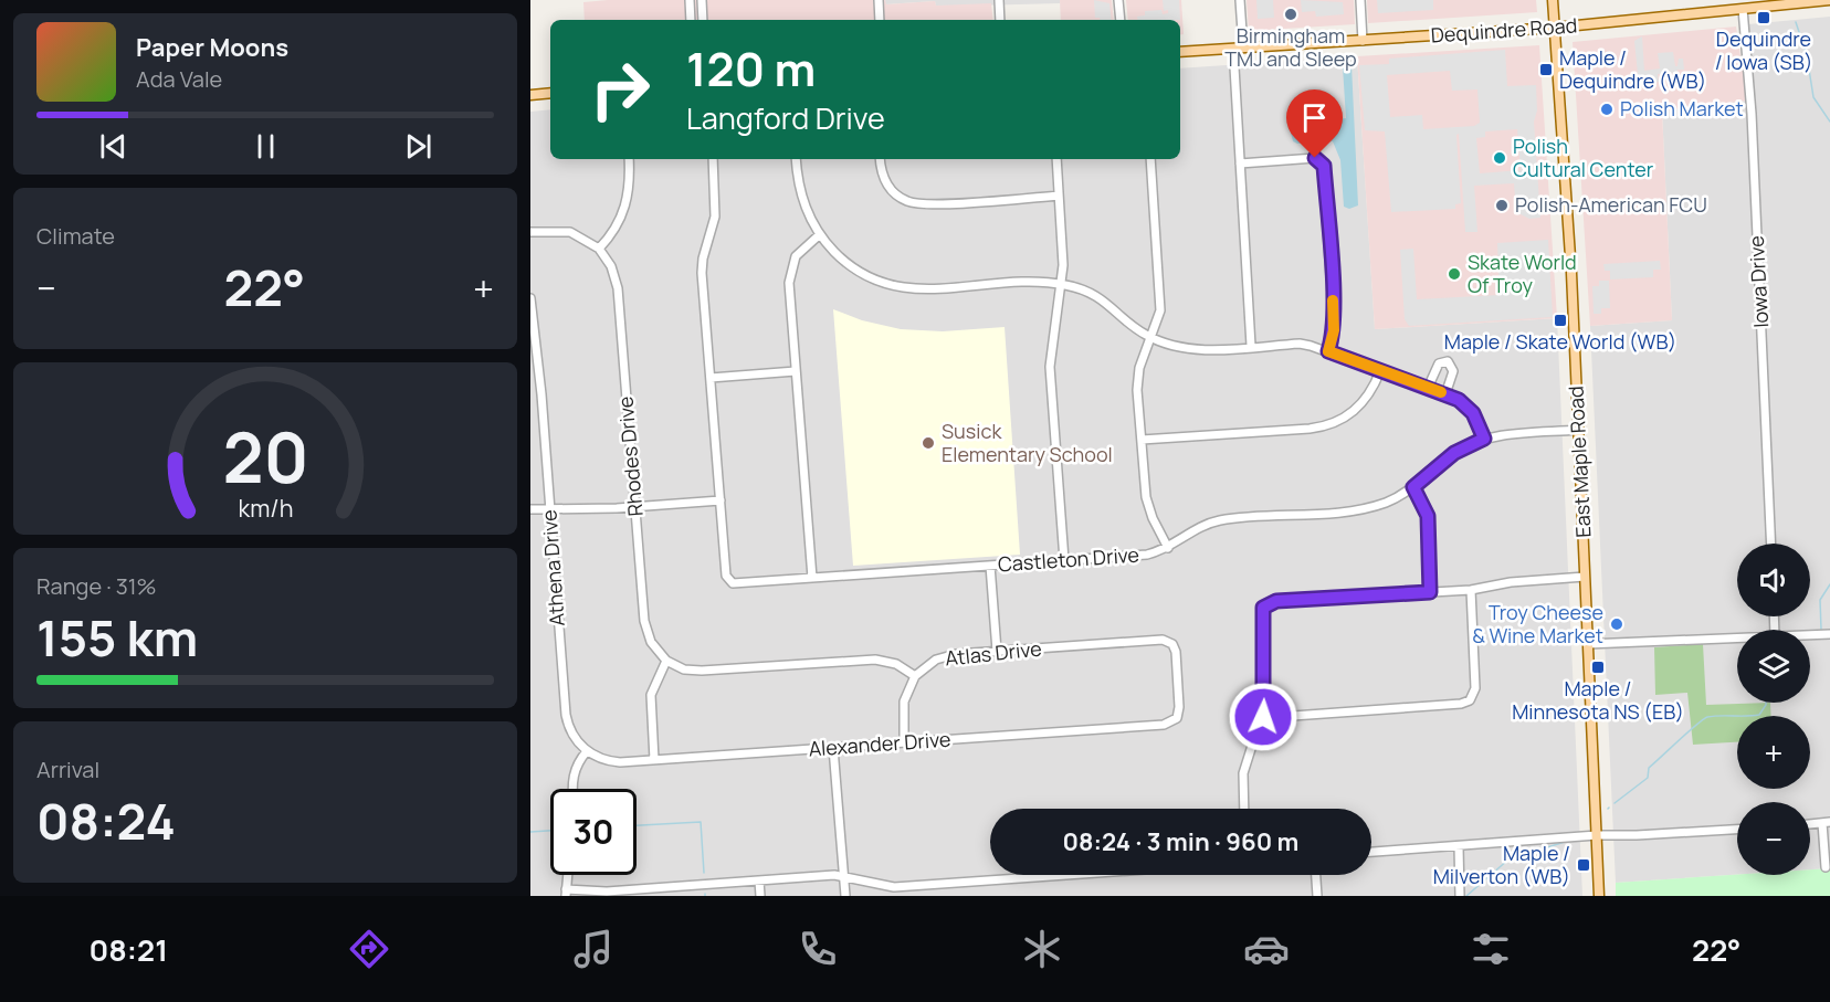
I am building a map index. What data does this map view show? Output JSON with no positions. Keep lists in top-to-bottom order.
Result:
{
  "streets": {
    "main road": ["Dequindre Road", "East Maple Road"],
    "street": [
      "Iowa Drive",
      "Rhodes Drive",
      "Castleton Drive",
      "Athena Drive",
      "Atlas Drive",
      "Alexander Drive"
    ]
  },
  "crossings": [
    ["Dequindre Road", "Iowa Drive"],
    ["Dequindre Road", "East Maple Road"],
    ["East Maple Road", "Castleton Drive"],
    ["Athena Drive", "Alexander Drive"],
    ["Atlas Drive", "Alexander Drive"]
  ],
  "places": {
    "other": [
      "Birmingham TMJ and Sleep",
      "Polish Market",
      "Polish Cultural Center",
      "Polish-American FCU",
      "Skate World Of Troy",
      "Susick Elementary School",
      "Troy Cheese & Wine Market"
    ],
    "transit": [
      "Dequindre / Iowa (SB)",
      "Maple / Dequindre (WB)",
      "Maple / Skate World (WB)",
      "Maple / Minnesota NS (EB)",
      "Maple / Milverton (WB)"
    ]
  },
  "page": {
    "turn": ["120 m", "Langford Drive"],
    "song": ["Paper Moons", "Ada Vale"],
    "tile": [
      "Climate",
      ["Range · 31%", "155 km"],
      ["Arrival", "08:24"]
    ],
    "heat": ["−", "22°", "+"],
    "map_buttons": ["+", "−"],
    "limit": "30",
    "trip": "08:24 · 3 min · 960 m",
    "tabs": ["08:21", "22°"],
    "gauge": ["20", "km/h"]
  }
}
